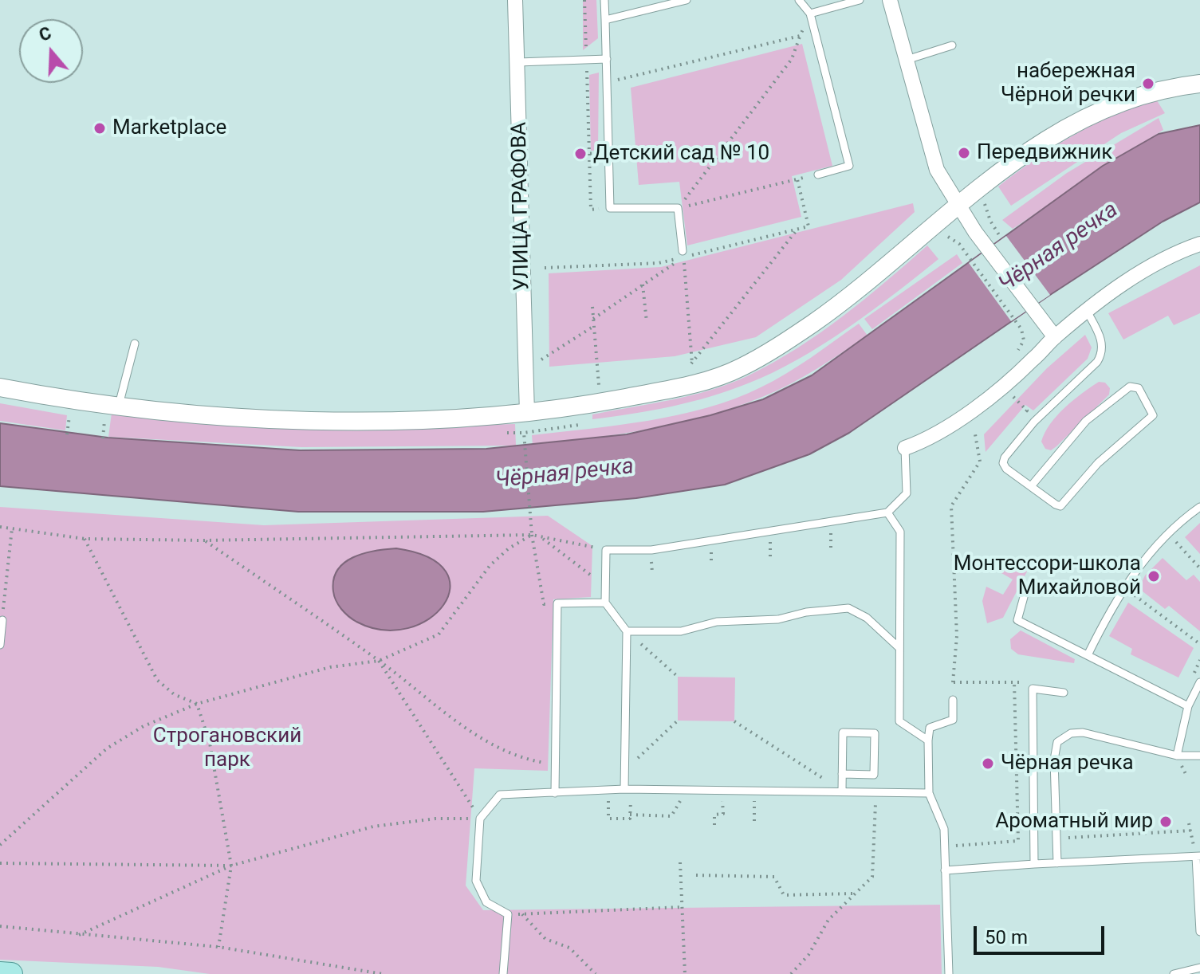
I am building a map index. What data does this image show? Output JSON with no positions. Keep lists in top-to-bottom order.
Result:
{
  "streets": {
    "street": ["УЛИЦА ГРАФОВА"]
  },
  "water": ["Чёрная речка"],
  "parks": ["Строгановский парк"],
  "places": [
    "набережная Чёрной речки",
    "Marketplace",
    "Передвижник",
    "Детский сад № 10",
    "Монтессори-школа Михайловой",
    "Чёрная речка",
    "Ароматный мир"
  ],
  "scale_bar": "50 m",
  "north": "top"
}
